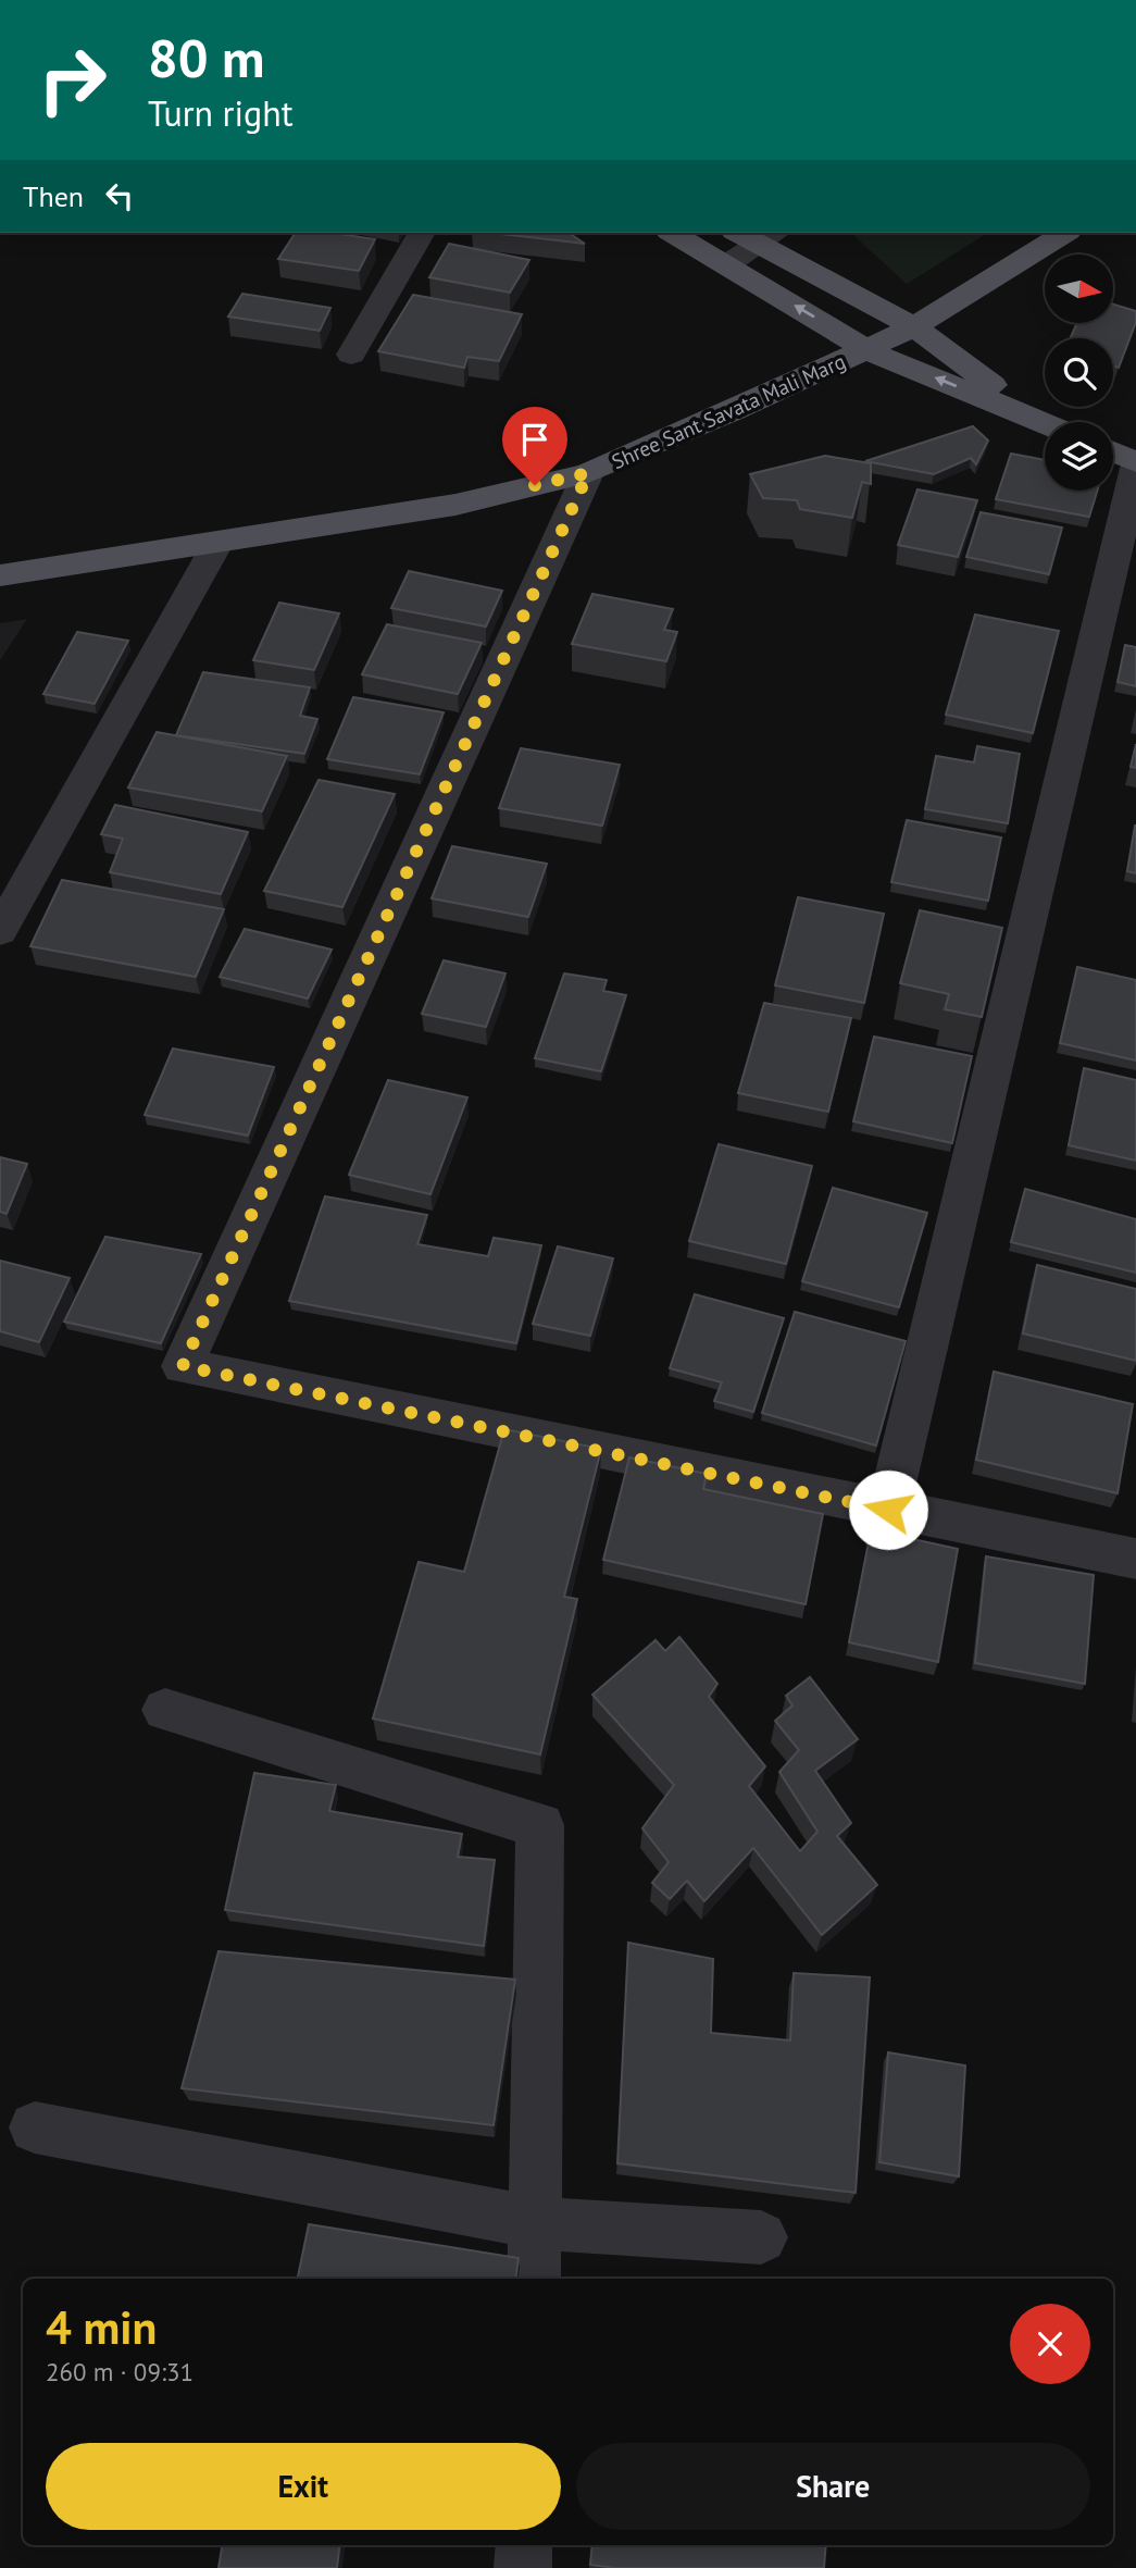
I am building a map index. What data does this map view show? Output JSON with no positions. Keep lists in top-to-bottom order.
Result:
{
  "streets": {
    "main road": ["Shree Sant Savata Mali Marg"]
  },
  "north": "right",
  "page": {
    "turn": ["80 m", "Turn right"],
    "then": "Then",
    "heading": ["4 min", "260 m · 09:31"],
    "buttons": ["Exit", "Share"]
  }
}
